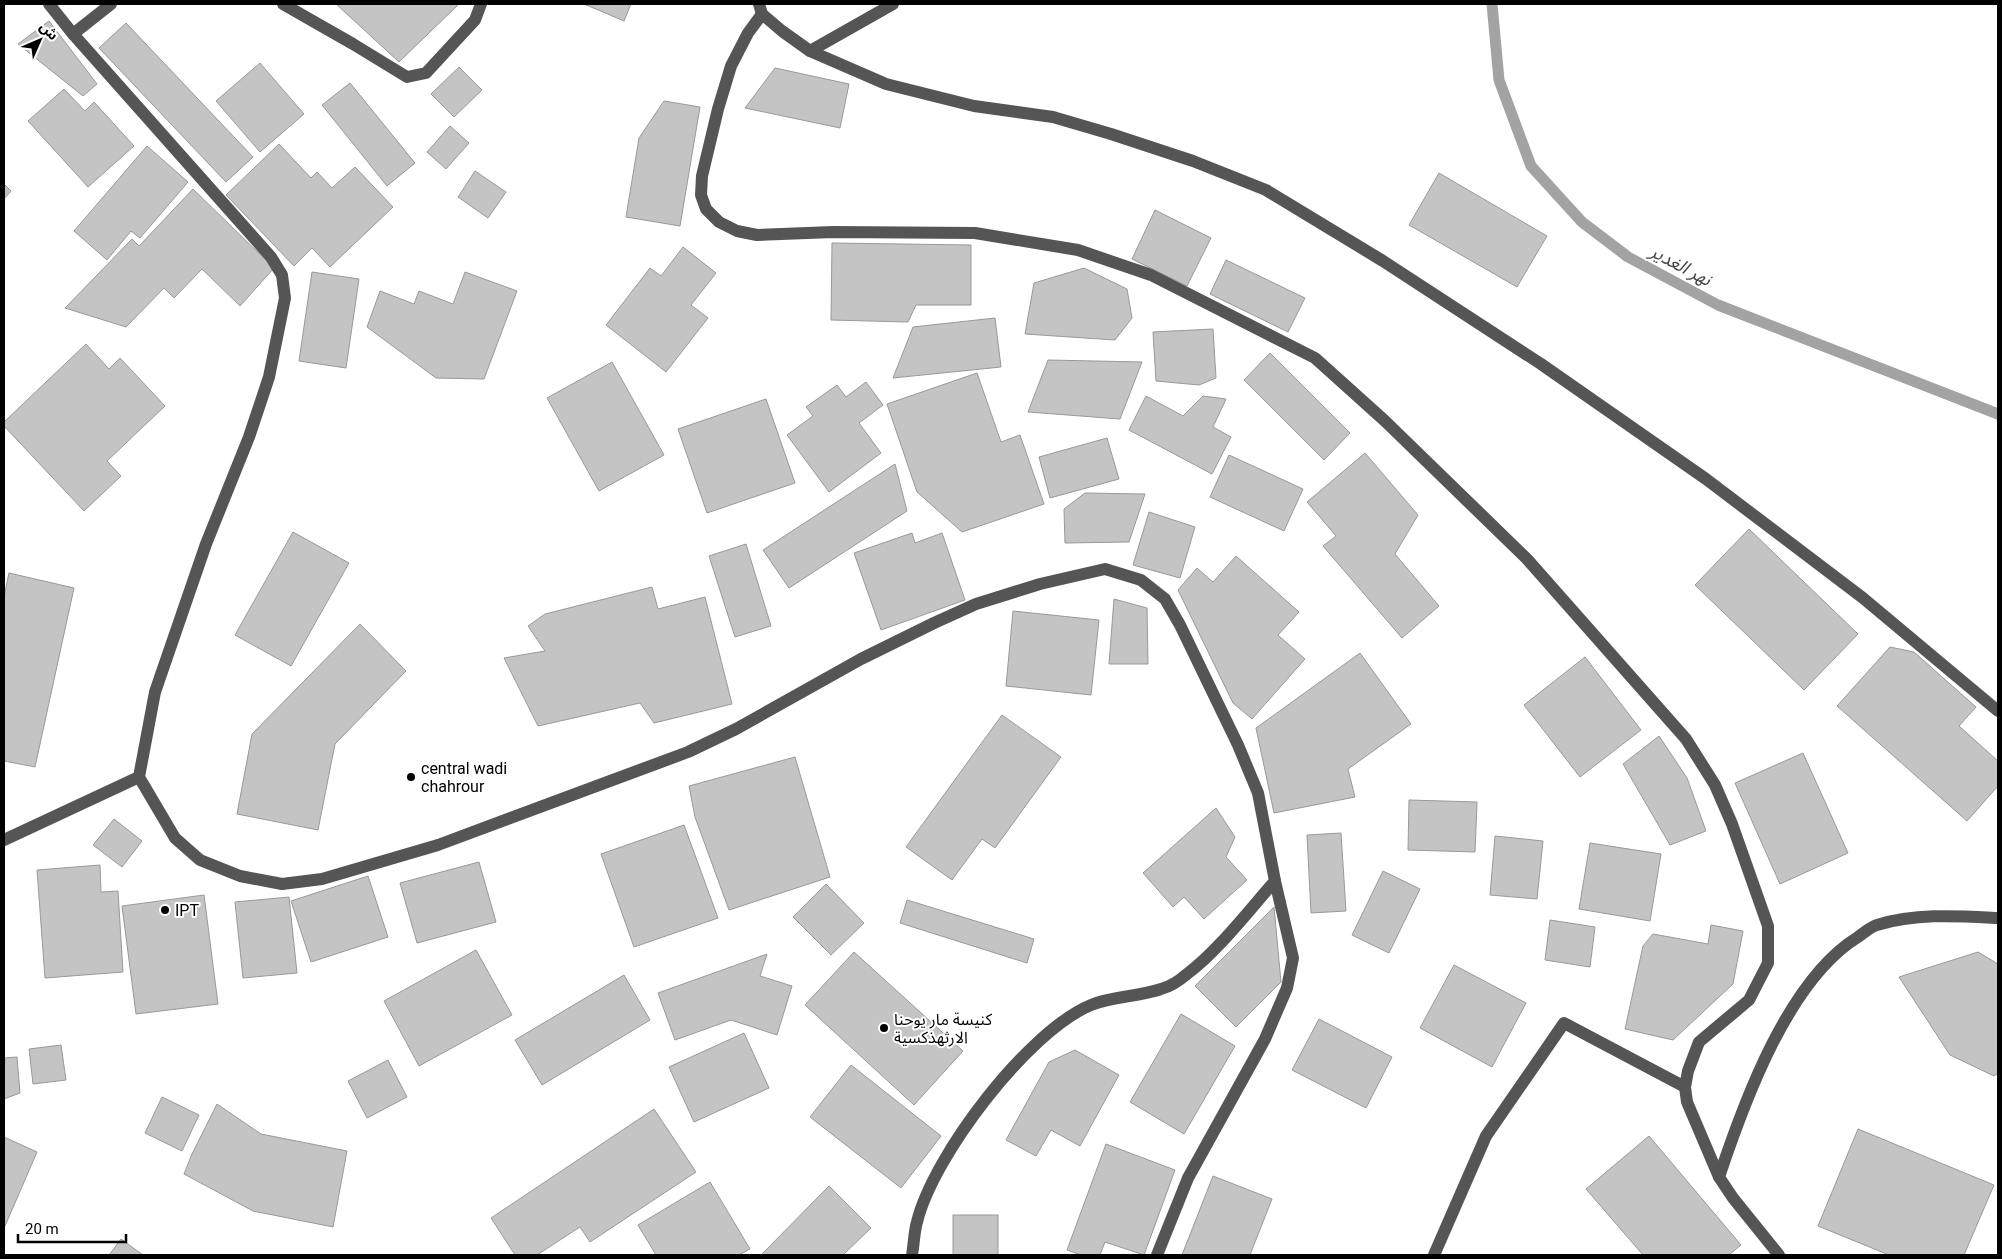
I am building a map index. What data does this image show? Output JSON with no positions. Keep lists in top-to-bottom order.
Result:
{
  "water": ["نهر الغدير"],
  "places": ["central wadi chahrour", "IPT", "كنيسة مار يوحنا الارثهذكسية"],
  "scale_bar": "20 m",
  "north": "top right"
}
